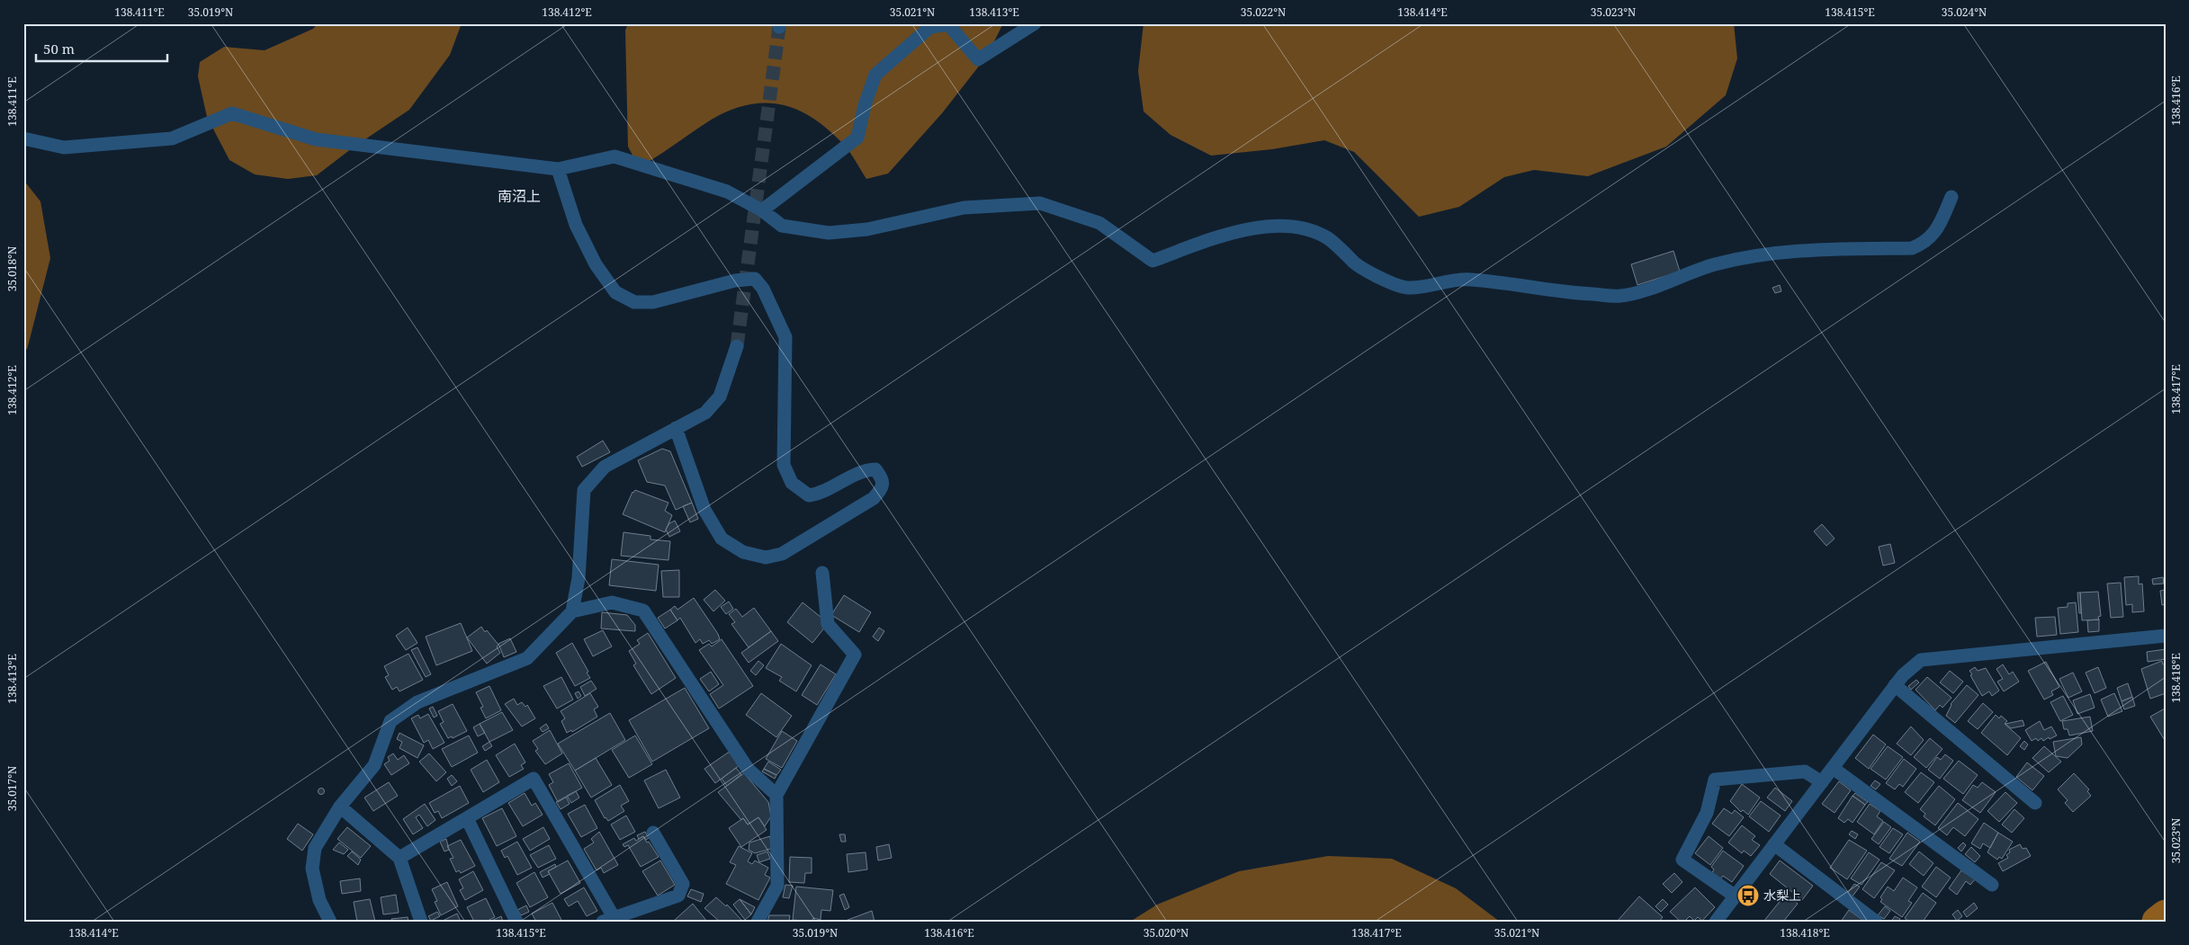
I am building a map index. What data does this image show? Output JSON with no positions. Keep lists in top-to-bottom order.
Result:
{
  "districts": ["南沼上"],
  "places": {
    "bus stop": ["水梨上"]
  },
  "scale_bar": "50 m",
  "coordinates": [
    "138.411°E",
    "35.019°N",
    "138.412°E",
    "35.021°N",
    "138.413°E",
    "35.022°N",
    "138.414°E",
    "35.023°N",
    "138.415°E",
    "35.024°N",
    "138.416°E",
    "35.018°N",
    "138.417°E",
    "138.418°E",
    "35.017°N",
    "35.020°N"
  ]
}
